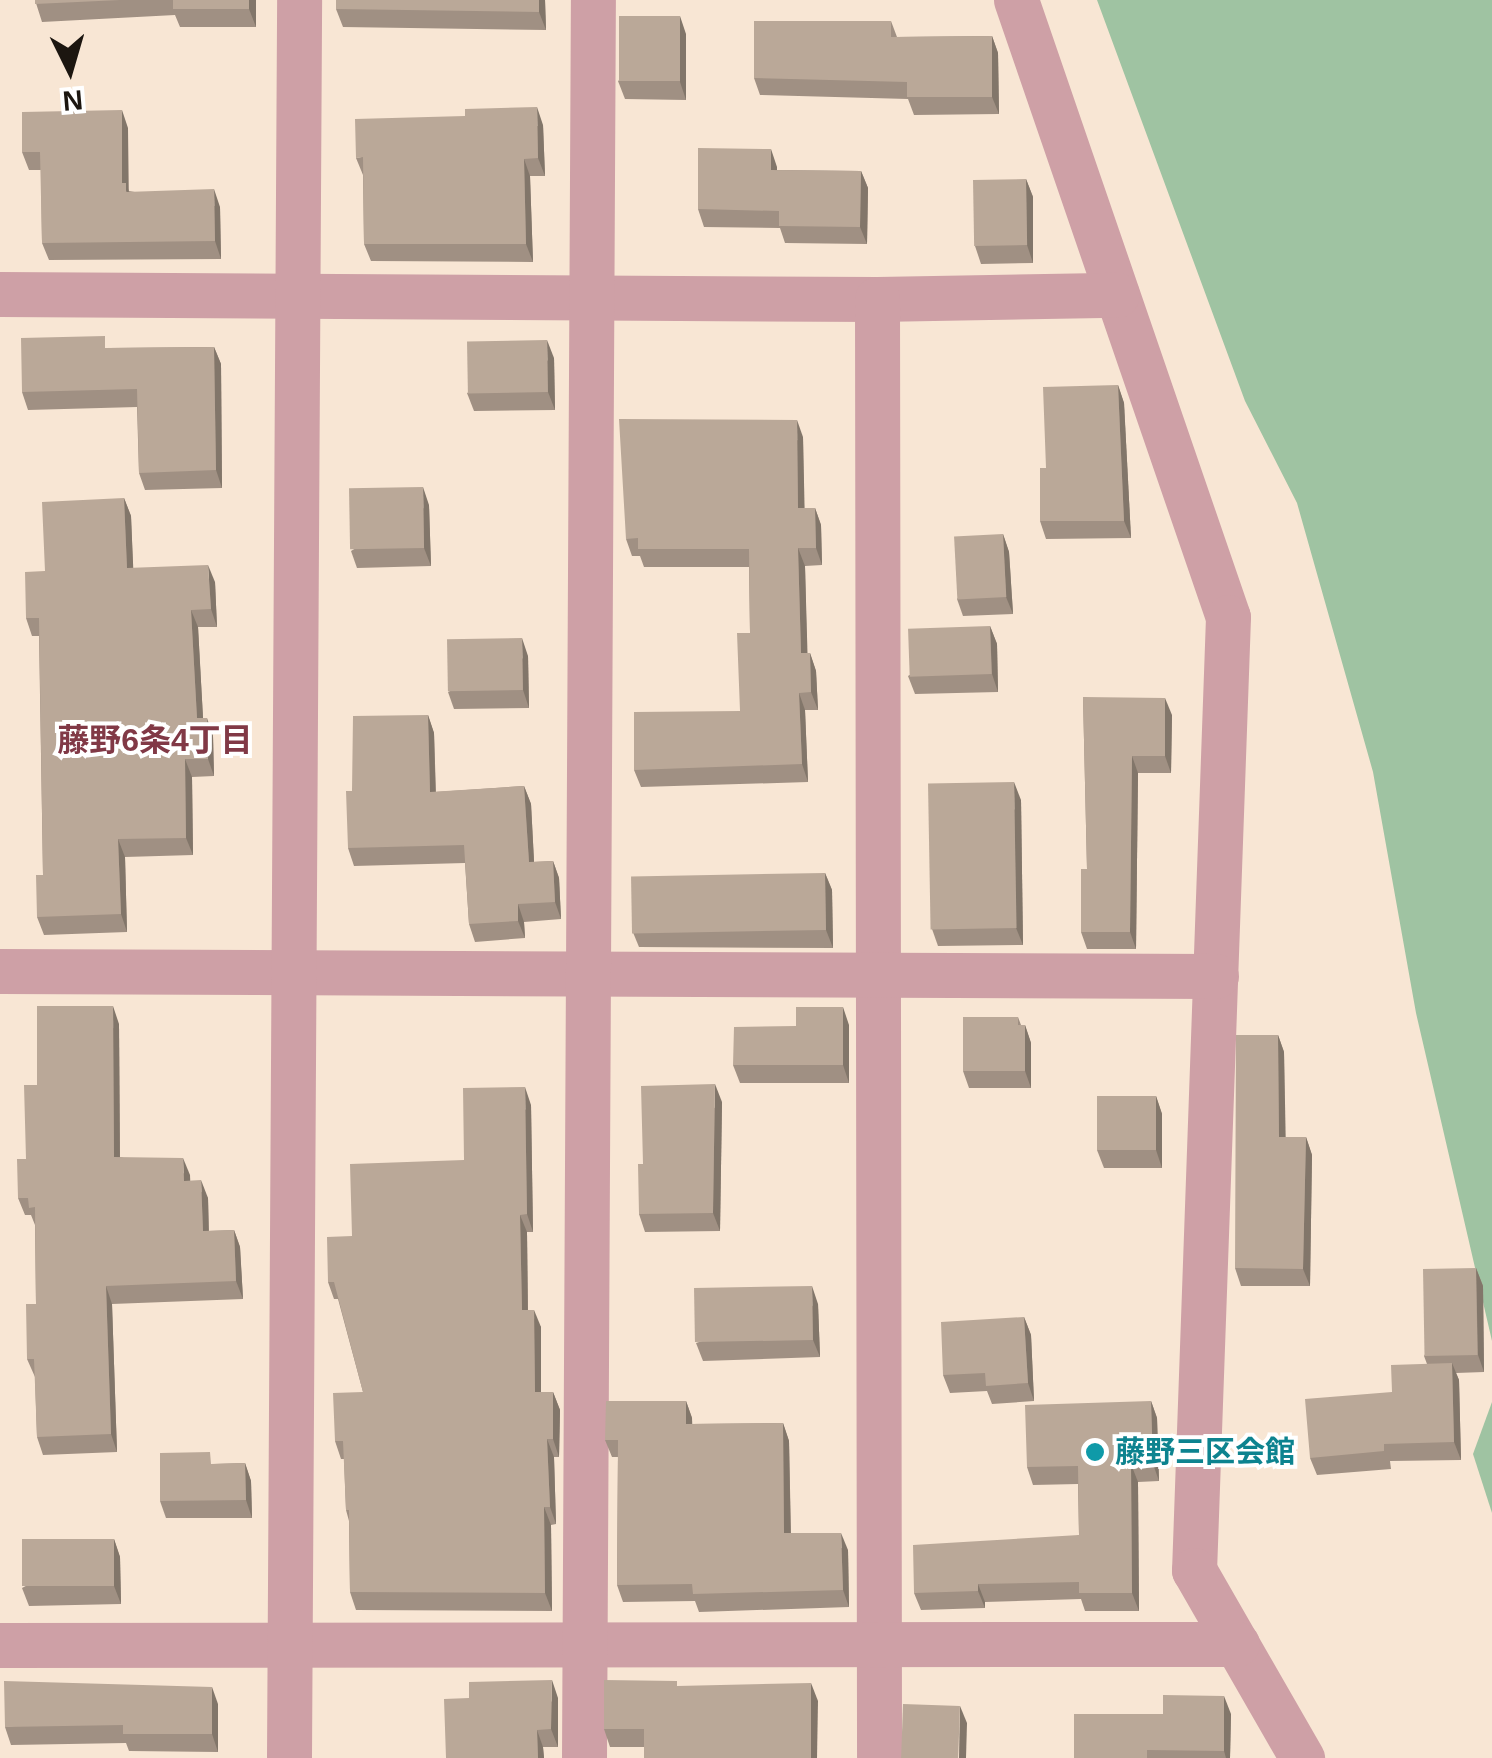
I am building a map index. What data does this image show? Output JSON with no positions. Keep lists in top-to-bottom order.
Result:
{
  "districts": ["藤野6条4丁目"],
  "places": ["藤野三区会館"],
  "north": "bottom"
}
